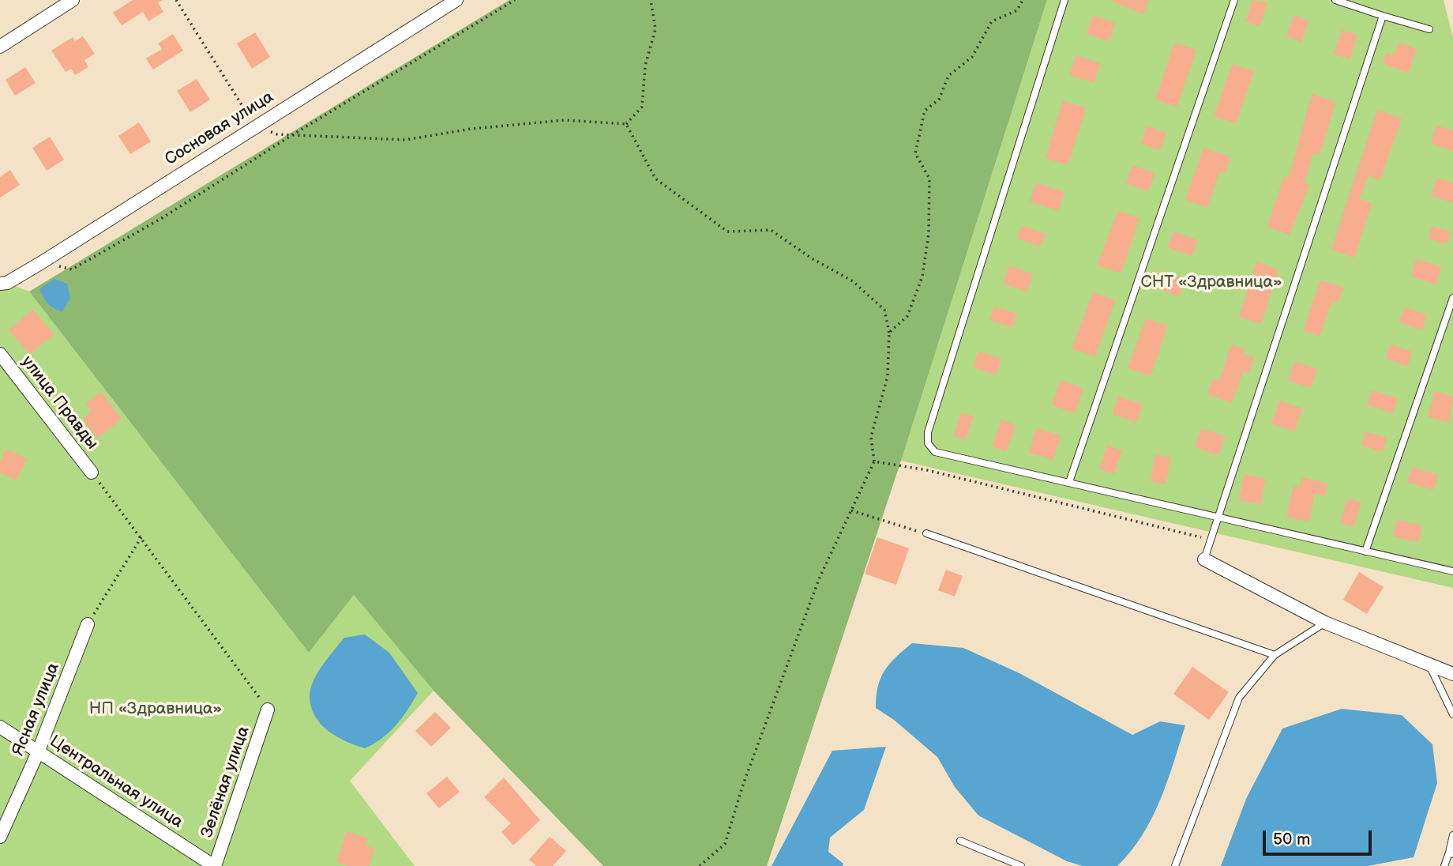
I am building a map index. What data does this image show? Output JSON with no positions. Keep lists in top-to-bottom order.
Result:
{
  "streets": {
    "street": [
      "Сосновая улица",
      "улица Правды",
      "Ясная улица",
      "Центральная улица",
      "Зелёная улица"
    ]
  },
  "crossings": [
    ["Ясная улица", "Центральная улица"],
    ["Центральная улица", "Зелёная улица"]
  ],
  "parks": ["СНТ «Здравница»", "НП «Здравница»"],
  "scale_bar": "50 m"
}
